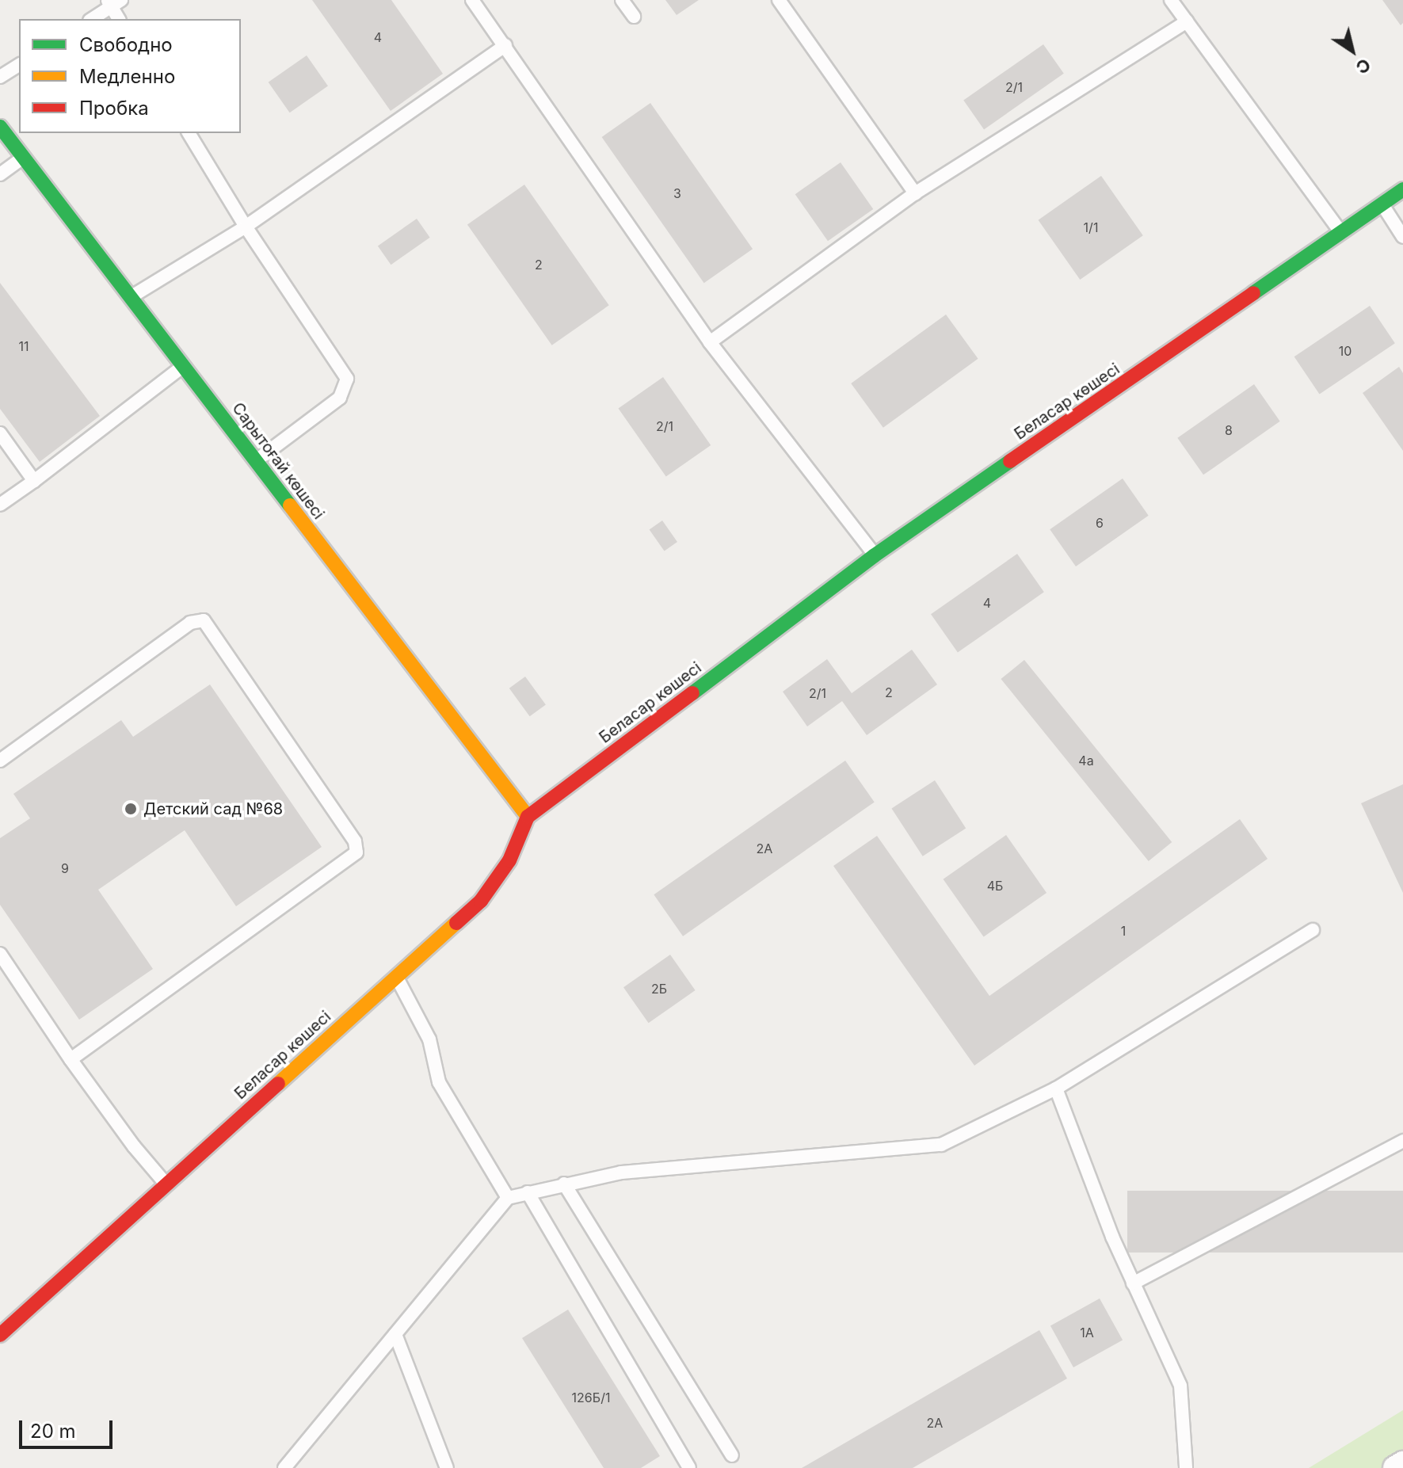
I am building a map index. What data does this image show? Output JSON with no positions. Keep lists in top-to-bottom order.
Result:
{
  "streets": {
    "street": ["Беласар көшесі", "Сарытоғай көшесі"]
  },
  "crossings": [
    ["Беласар көшесі", "Сарытоғай көшесі"]
  ],
  "places": ["Детский сад №68"],
  "house_numbers": [
    "4",
    "2/1",
    "3",
    "1/1",
    "2",
    "11",
    "10",
    "2/1",
    "8",
    "6",
    "4",
    "2",
    "2/1",
    "4а",
    "2А",
    "9",
    "4Б",
    "1",
    "2Б",
    "1А",
    "126Б/1",
    "2А"
  ],
  "legend": ["Свободно", "Медленно", "Пробка"],
  "scale_bar": "20 m",
  "north": "bottom right"
}
